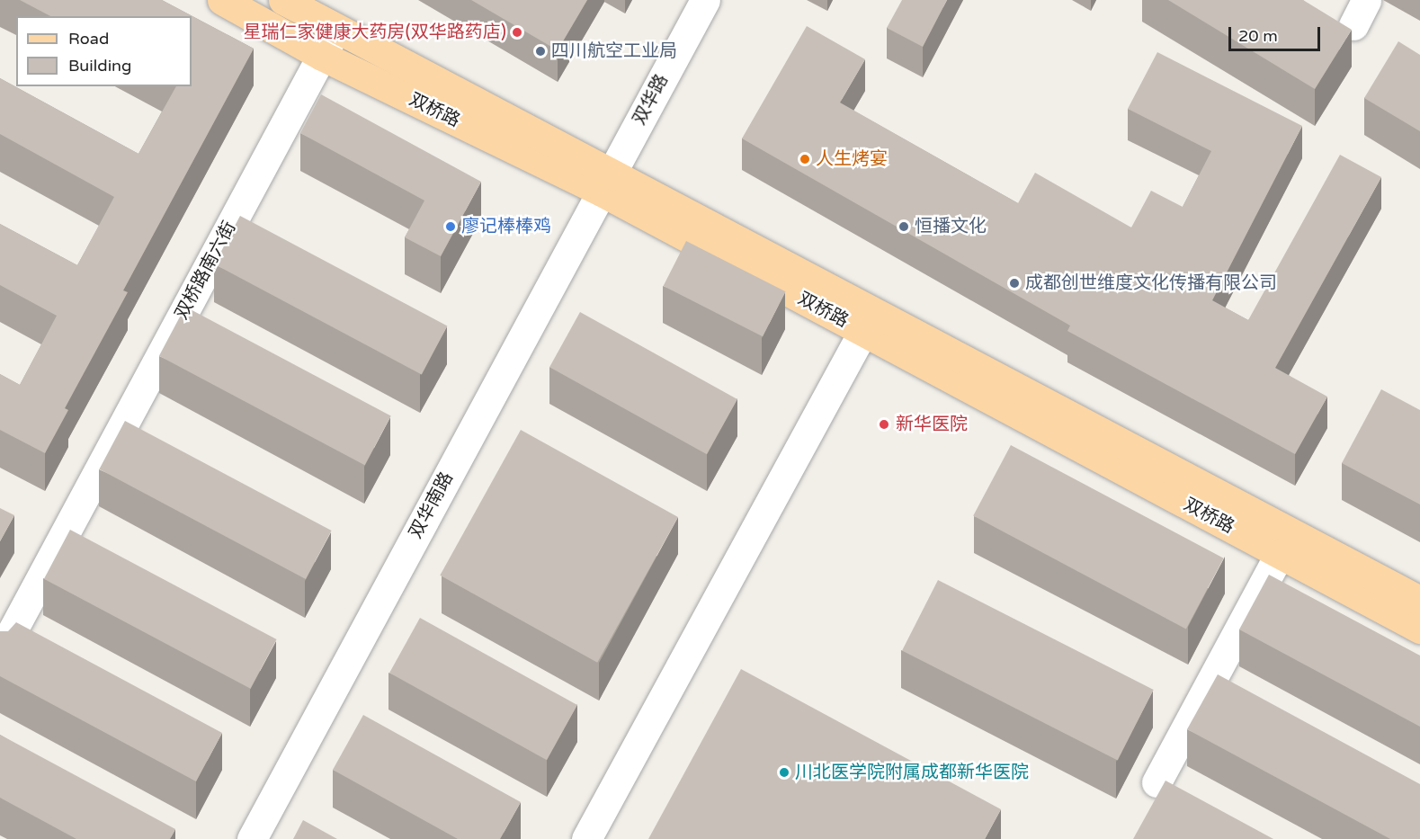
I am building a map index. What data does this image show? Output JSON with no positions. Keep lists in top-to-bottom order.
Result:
{
  "streets": {
    "main road": ["双桥路"],
    "street": ["双华路", "双桥路南六街", "双华南路"]
  },
  "crossings": [
    ["双华路", "双桥路"],
    ["双华路", "双华南路"],
    ["双桥路", "双桥路南六街"],
    ["双桥路", "双华南路"]
  ],
  "places": [
    "星瑞仁家健康大药房(双华路药店)",
    "四川航空工业局",
    "人生烤宴",
    "廖记棒棒鸡",
    "恒播文化",
    "成都创世维度文化传播有限公司",
    "新华医院",
    "川北医学院附属成都新华医院"
  ],
  "legend": ["Road", "Building"],
  "scale_bar": "20 m"
}
